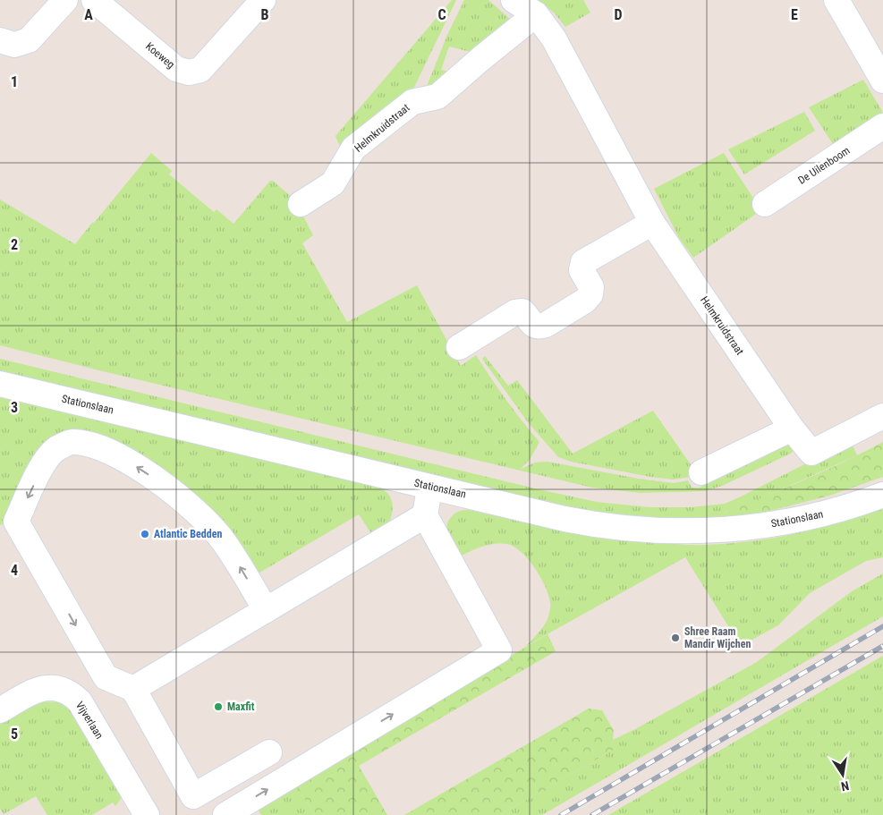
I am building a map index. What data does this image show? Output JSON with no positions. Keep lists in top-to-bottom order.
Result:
{
  "streets": {
    "street": [
      "Koeweg",
      "Helmkruidstraat",
      "De Uilenboom",
      "Stationslaan",
      "Vijverlaan"
    ]
  },
  "places": ["Atlantic Bedden", "Shree Raam Mandir Wijchen", "Maxfit"],
  "north": "bottom",
  "grid": {
    "columns": [
      "A",
      "B",
      "C",
      "D",
      "E"
    ],
    "rows": [
      "1",
      "2",
      "3",
      "4",
      "5"
    ]
  }
}
